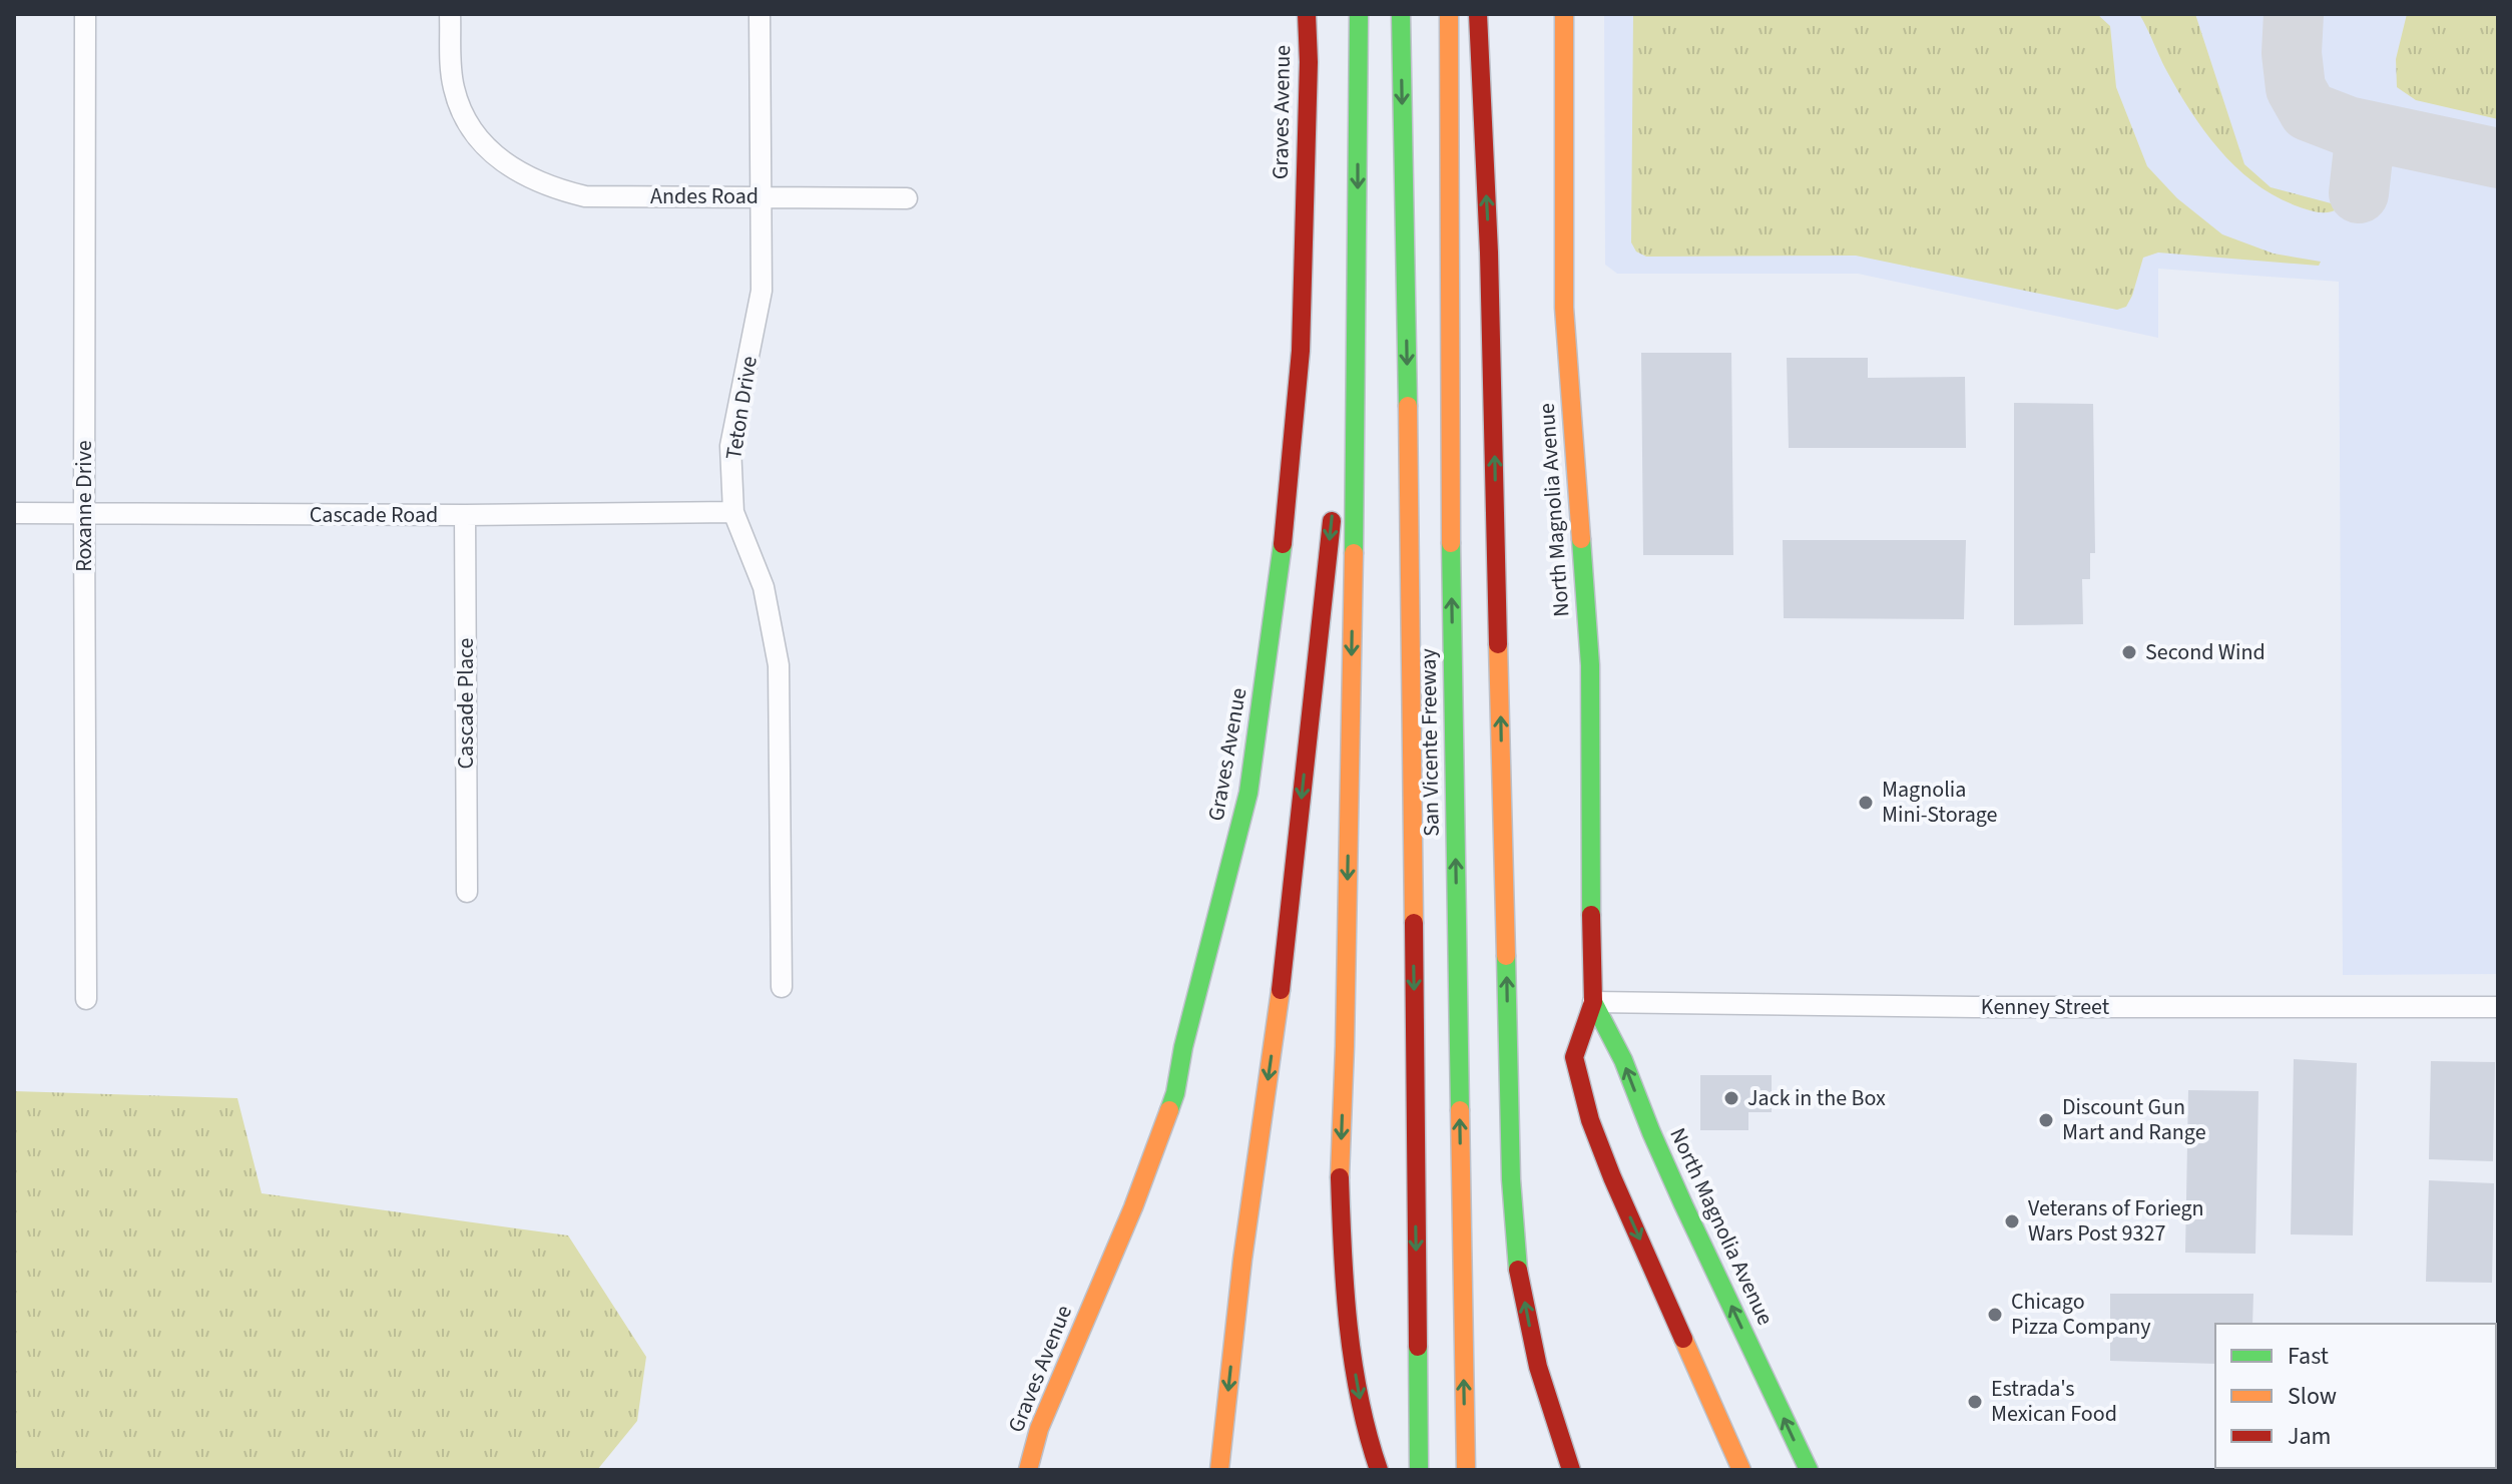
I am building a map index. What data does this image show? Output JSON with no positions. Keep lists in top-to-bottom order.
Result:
{
  "streets": {
    "main road": ["Graves Avenue", "North Magnolia Avenue", "San Vicente Freeway"],
    "street": [
      "Andes Road",
      "Teton Drive",
      "Roxanne Drive",
      "Cascade Road",
      "Cascade Place",
      "Kenney Street"
    ]
  },
  "crossings": [
    ["Andes Road", "Teton Drive"],
    ["Teton Drive", "Cascade Road"],
    ["Roxanne Drive", "Cascade Road"],
    ["North Magnolia Avenue", "Kenney Street"],
    ["Cascade Road", "Cascade Place"]
  ],
  "places": [
    "Second Wind",
    "Magnolia Mini-Storage",
    "Jack in the Box",
    "Discount Gun Mart and Range",
    "Veterans of Foriegn Wars Post 9327",
    "Chicago Pizza Company",
    "Estrada's Mexican Food"
  ],
  "legend": ["Fast", "Slow", "Jam"]
}
